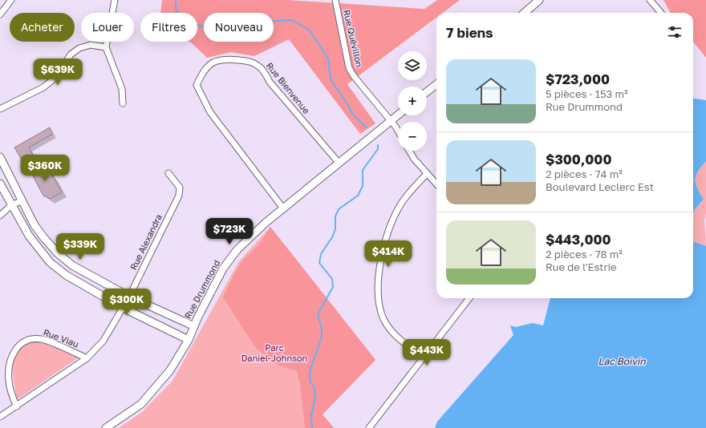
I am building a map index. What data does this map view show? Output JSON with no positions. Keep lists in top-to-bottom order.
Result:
{
  "streets": {
    "street": [
      "Rue Quévillon",
      "Rue Bienvenue",
      "Rue Alexandra",
      "Rue Drummond",
      "Rue Viau"
    ]
  },
  "crossings": [
    ["Rue Quévillon", "Rue Drummond"],
    ["Rue Bienvenue", "Rue Drummond"],
    ["Rue Alexandra", "Rue Viau"]
  ],
  "water": ["Lac Boivin"],
  "parks": ["Parc Daniel-Johnson"],
  "page": {
    "chip": [
      "Acheter",
      "Louer",
      "Filtres",
      "Nouveau"
    ],
    "heading": "7 biens",
    "map_buttons": ["+", "−"],
    "list": [
      {
        "name": "$723,000",
        "note": "5 pièces · 153 m² · Rue Drummond"
      },
      {
        "name": "$300,000",
        "note": "2 pièces · 74 m² · Boulevard Leclerc Est"
      },
      {
        "name": "$443,000",
        "note": "2 pièces · 78 m² · Rue de l'Estrie"
      }
    ],
    "price": [
      "$639K",
      "$360K",
      "$723K",
      "$339K",
      "$414K",
      "$300K",
      "$443K"
    ]
  }
}
